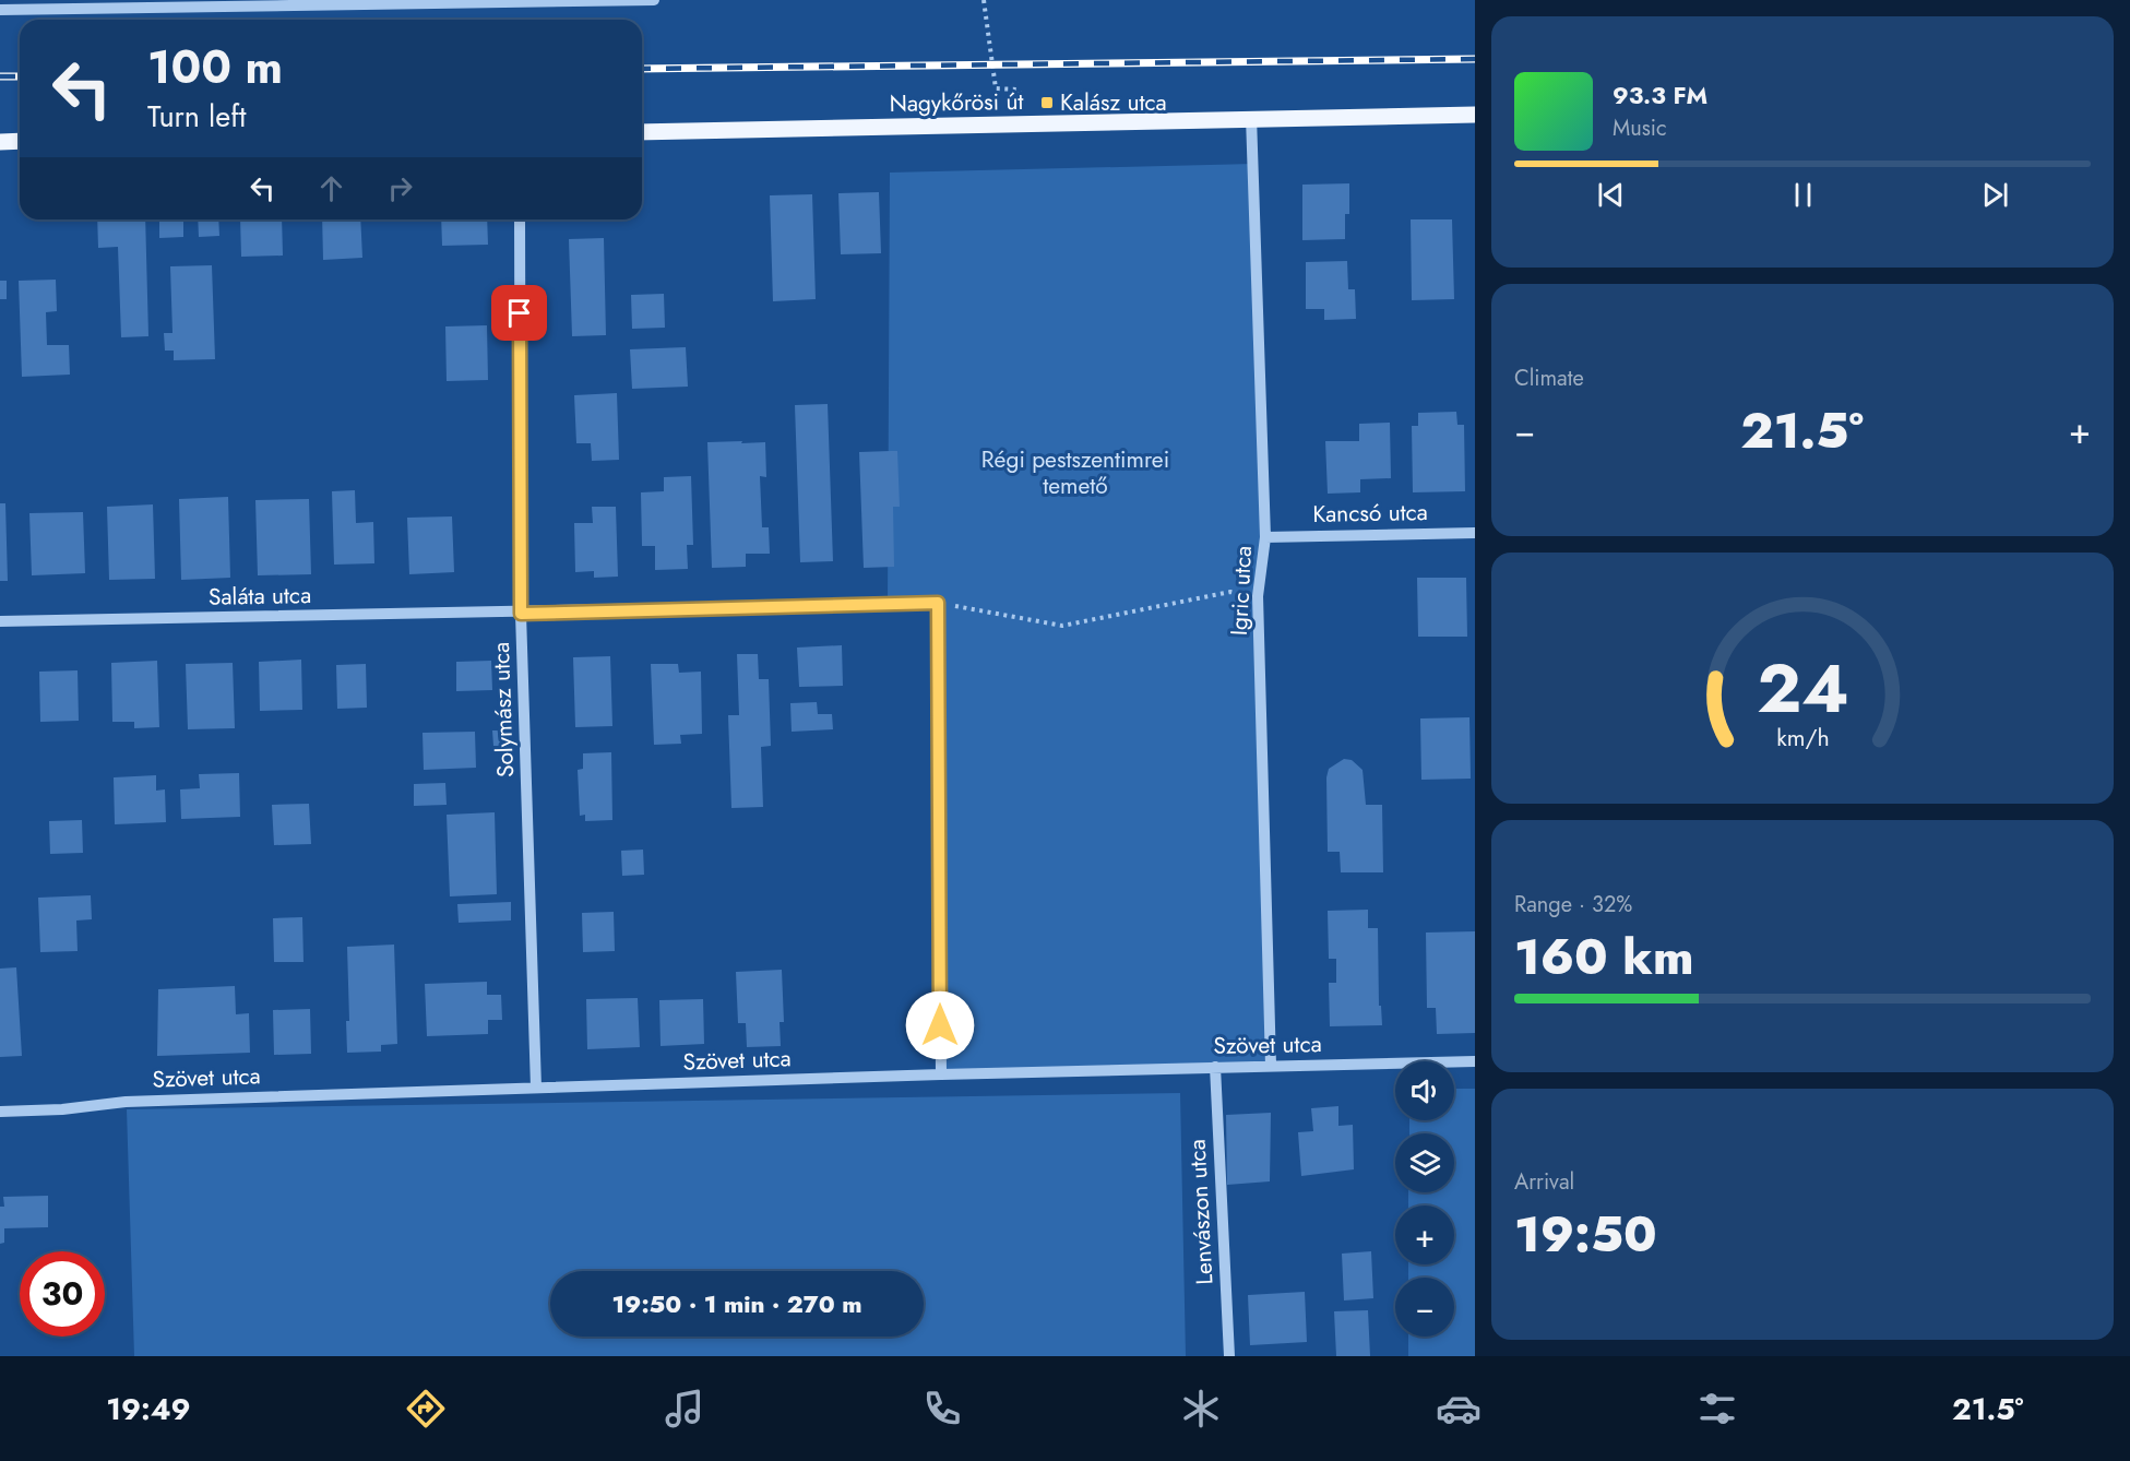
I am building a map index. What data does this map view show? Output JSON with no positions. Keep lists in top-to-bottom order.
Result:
{
  "streets": {
    "main road": ["Nagykőrösi út"],
    "street": [
      "Kancsó utca",
      "Igric utca",
      "Saláta utca",
      "Solymász utca",
      "Szövet utca",
      "Lenvászon utca"
    ]
  },
  "crossings": [
    ["Nagykőrösi út", "Igric utca"],
    ["Kancsó utca", "Igric utca"],
    ["Igric utca", "Szövet utca"],
    ["Saláta utca", "Solymász utca"],
    ["Solymász utca", "Szövet utca"],
    ["Szövet utca", "Lenvászon utca"]
  ],
  "parks": ["Régi pestszentimrei temető"],
  "places": {
    "transit": ["Kalász utca"]
  },
  "page": {
    "turn": ["100 m", "Turn left"],
    "song": ["93.3 FM", "Music"],
    "tile": [
      "Climate",
      ["Range · 32%", "160 km"],
      ["Arrival", "19:50"]
    ],
    "heat": ["−", "21.5°", "+"],
    "map_buttons": ["+", "−"],
    "limit": "30",
    "trip": "19:50 · 1 min · 270 m",
    "tabs": ["19:49", "21.5°"],
    "gauge": ["24", "km/h"]
  }
}
